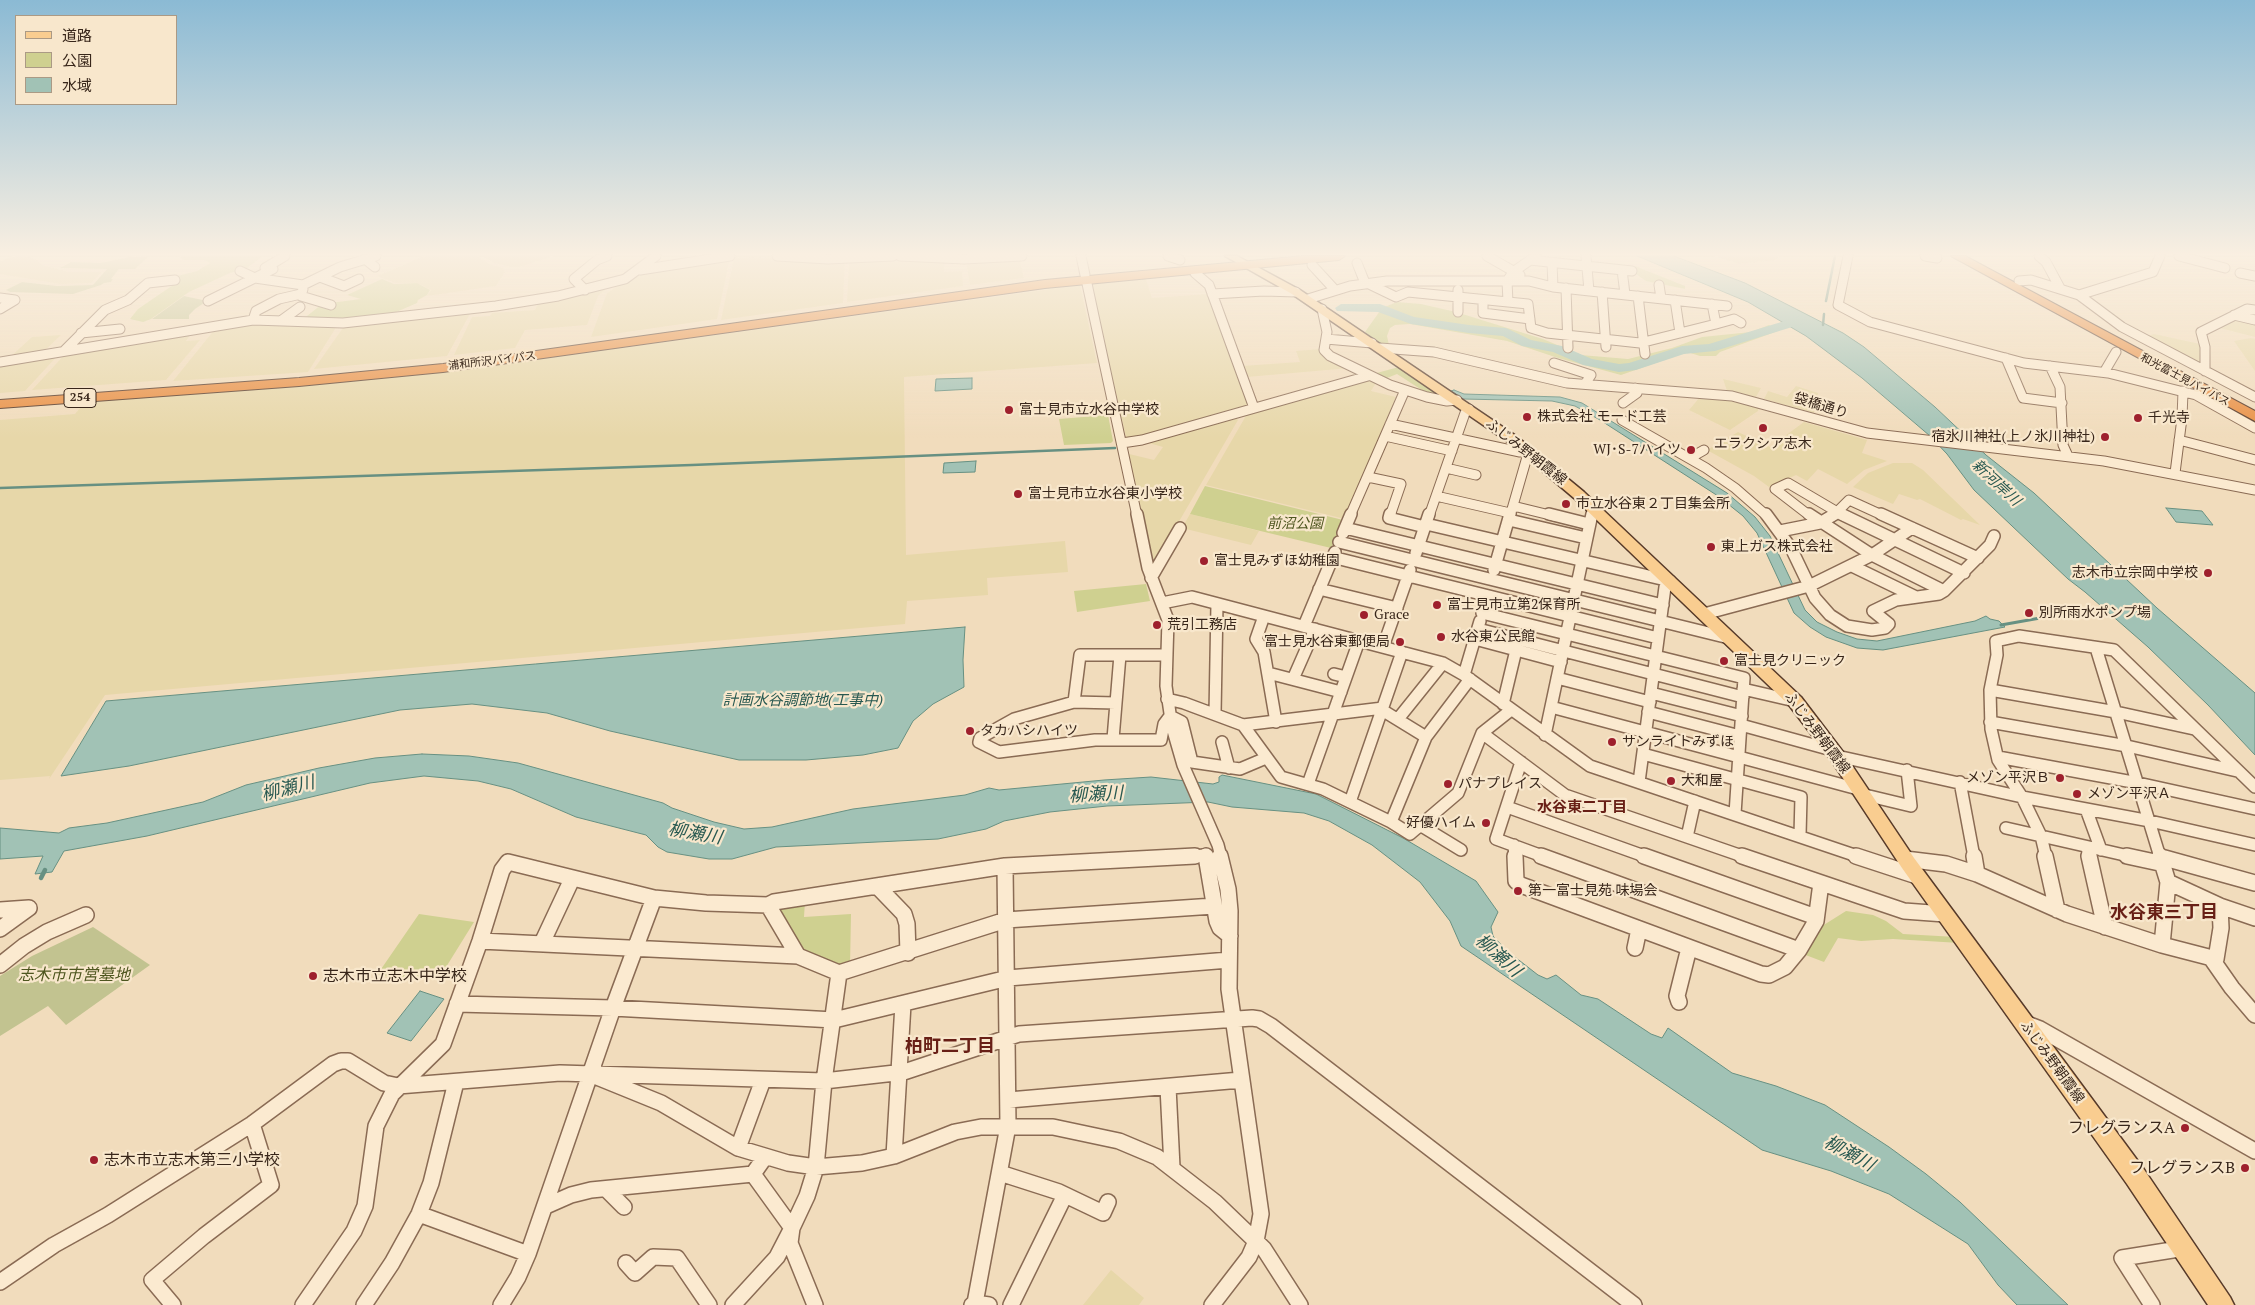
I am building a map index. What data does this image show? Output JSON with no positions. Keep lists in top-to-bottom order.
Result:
{
  "streets": {
    "highway": ["浦和所沢バイパス", "和光富士見バイパス", "254"],
    "main road": ["ふじみ野朝霞線"],
    "street": ["袋橋通り"]
  },
  "crossings": [
    ["袋橋通り", "ふじみ野朝霞線"]
  ],
  "districts": ["水谷東二丁目", "水谷東三丁目", "柏町二丁目"],
  "water": ["新河岸川", "計画水谷調節地(工事中)", "柳瀬川"],
  "parks": ["前沼公園", "志木市市営墓地"],
  "places": [
    "富士見市立水谷中学校",
    "株式会社 モード工芸",
    "千光寺",
    "エラクシア志木",
    "宿氷川神社(上ノ氷川神社)",
    "WJ･S-7ハイツ",
    "富士見市立水谷東小学校",
    "市立水谷東２丁目集会所",
    "東上ガス株式会社",
    "富士見みずほ幼稚園",
    "志木市立宗岡中学校",
    "富士見市立第2保育所",
    "別所雨水ポンプ場",
    "Grace",
    "荒引工務店",
    "水谷東公民館",
    "富士見水谷東郵便局",
    "富士見クリニック",
    "タカハシハイツ",
    "サンライトみずほ",
    "メゾン平沢Ｂ",
    "大和屋",
    "パナプレイス",
    "メゾン平沢Ａ",
    "好優ハイム",
    "第一富士見苑 味場会",
    "志木市立志木中学校",
    "フレグランスA",
    "志木市立志木第三小学校",
    "フレグランスB"
  ],
  "legend": ["道路", "公園", "水域"]
}
